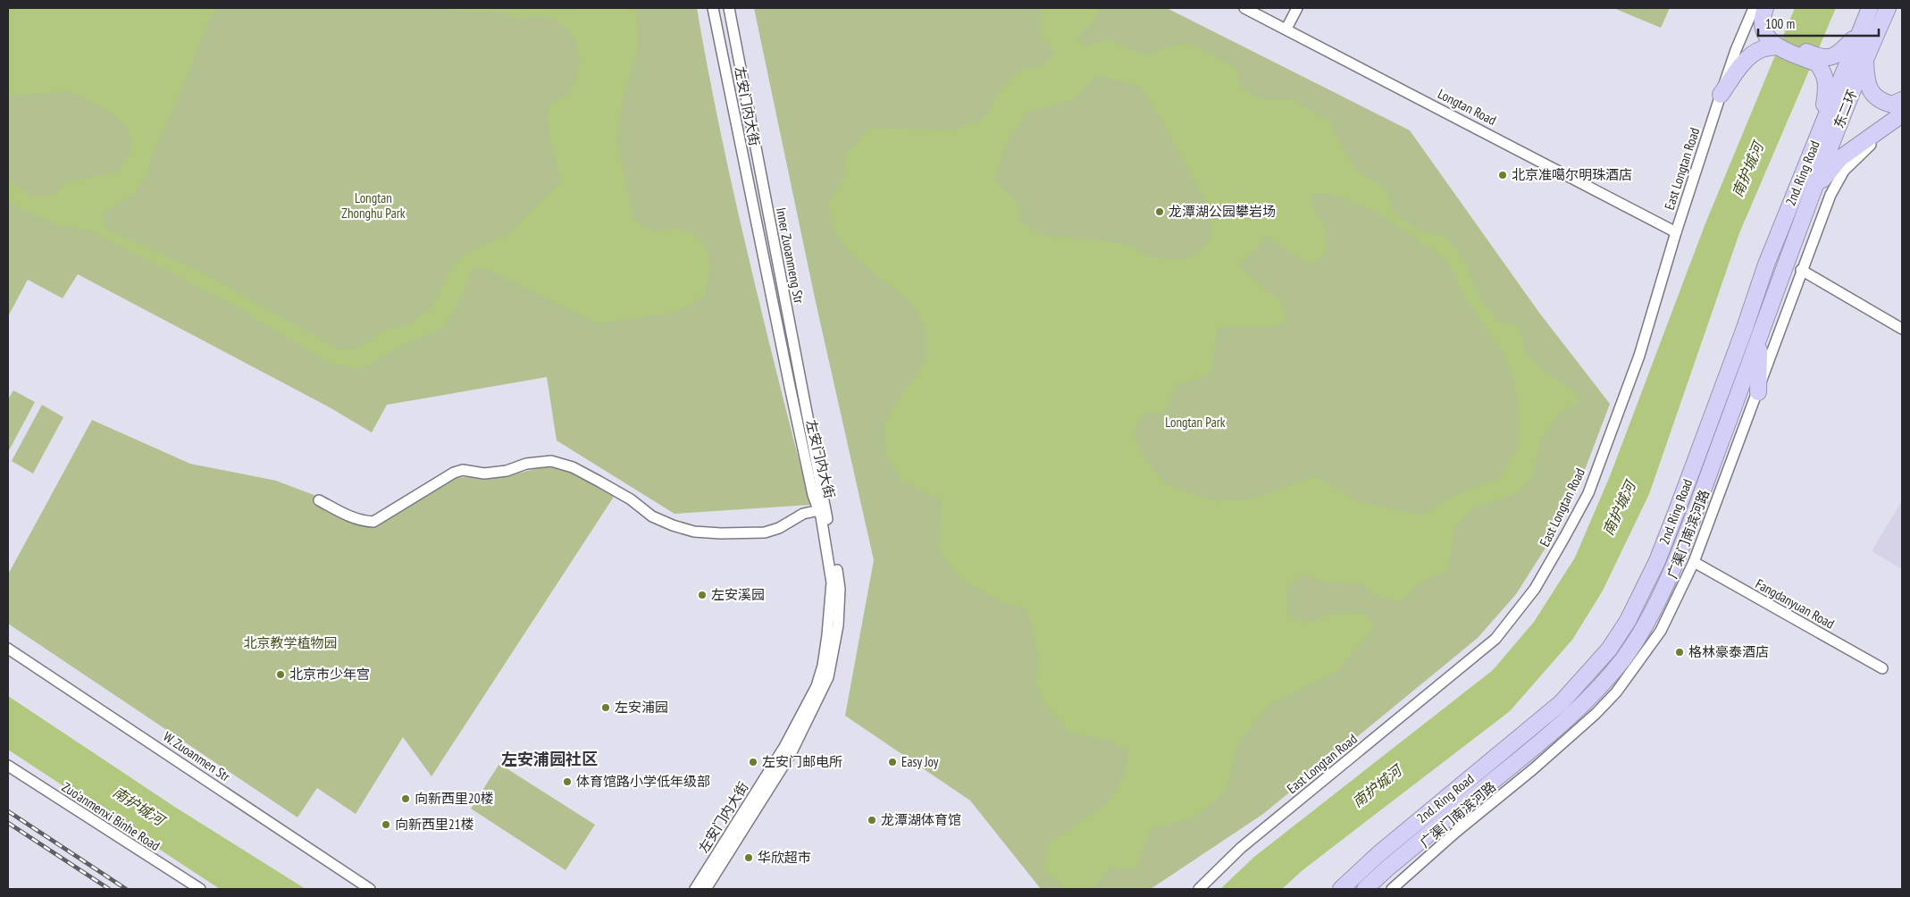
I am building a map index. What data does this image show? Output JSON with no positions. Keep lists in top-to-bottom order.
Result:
{
  "streets": {
    "highway": ["东二环", "2nd. Ring Road"],
    "street": [
      "左安门内大街",
      "Longtan Road",
      "East Longtan Road",
      "Inner Zuoanmeng Str",
      "广渠门南滨河路",
      "Fangdanyuan Road",
      "W. Zuoanmen Str",
      "Zuo'anmenxi Binhe Road"
    ]
  },
  "crossings": [
    ["左安门内大街", "Inner Zuoanmeng Str"],
    ["Longtan Road", "East Longtan Road"],
    ["东二环", "2nd. Ring Road"],
    ["广渠门南滨河路", "Fangdanyuan Road"]
  ],
  "districts": ["左安浦园社区"],
  "water": ["南护城河"],
  "parks": ["Longtan Zhonghu Park", "Longtan Park", "北京教学植物园"],
  "places": [
    "北京准噶尔明珠酒店",
    "龙潭湖公园攀岩场",
    "左安溪园",
    "格林豪泰酒店",
    "北京市少年宫",
    "左安浦园",
    "左安门邮电所",
    "Easy Joy",
    "体育馆路小学低年级部",
    "向新西里20楼",
    "龙潭湖体育馆",
    "向新西里21楼",
    "华欣超市"
  ],
  "scale_bar": "100 m"
}
